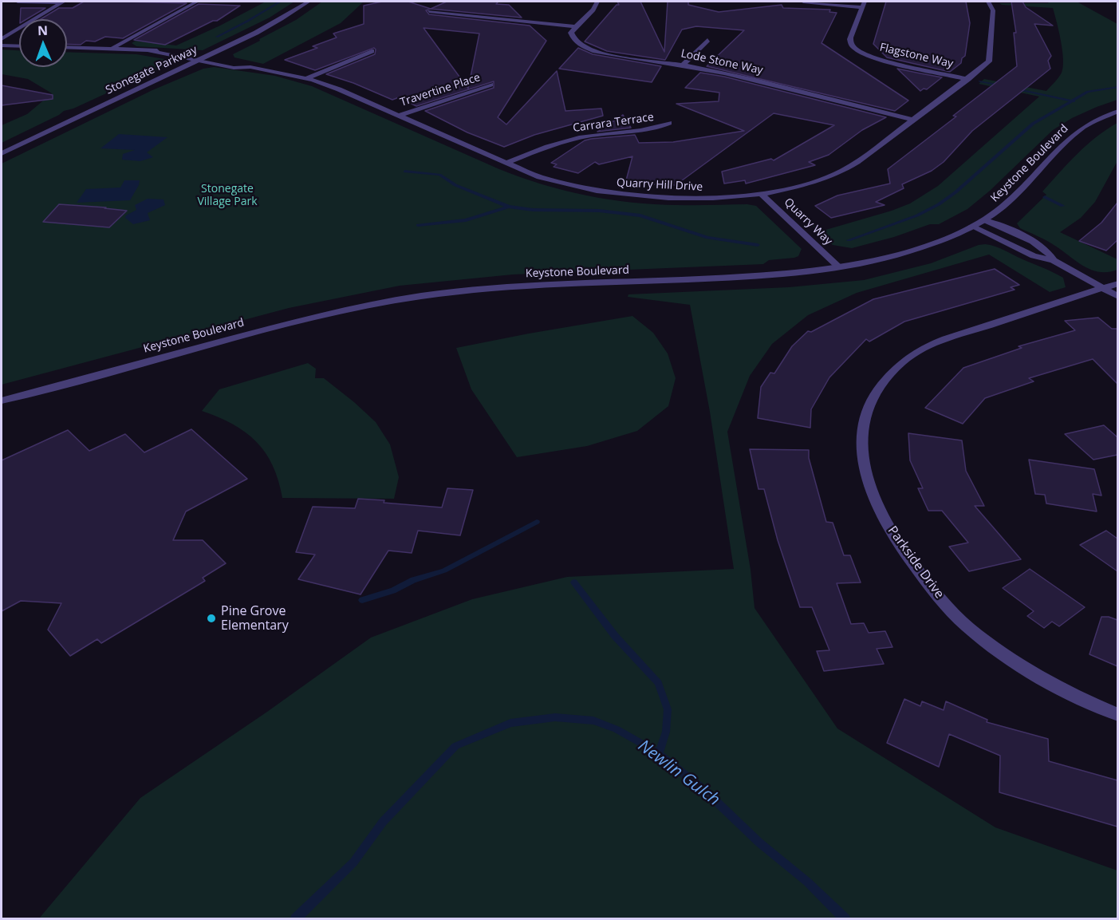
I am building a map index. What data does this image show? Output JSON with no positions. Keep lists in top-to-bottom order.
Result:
{
  "streets": {
    "street": [
      "Flagstone Way",
      "Lode Stone Way",
      "Stonegate Parkway",
      "Travertine Place",
      "Carrara Terrace",
      "Keystone Boulevard",
      "Quarry Hill Drive",
      "Quarry Way",
      "Parkside Drive"
    ]
  },
  "crossings": [
    ["Flagstone Way", "Quarry Hill Drive"],
    ["Lode Stone Way", "Quarry Hill Drive"],
    ["Stonegate Parkway", "Quarry Hill Drive"],
    ["Travertine Place", "Quarry Hill Drive"],
    ["Carrara Terrace", "Quarry Hill Drive"],
    ["Keystone Boulevard", "Quarry Way"],
    ["Quarry Hill Drive", "Quarry Way"]
  ],
  "water": ["Newlin Gulch"],
  "parks": ["Stonegate Village Park"],
  "places": ["Pine Grove Elementary"],
  "north": "top"
}
